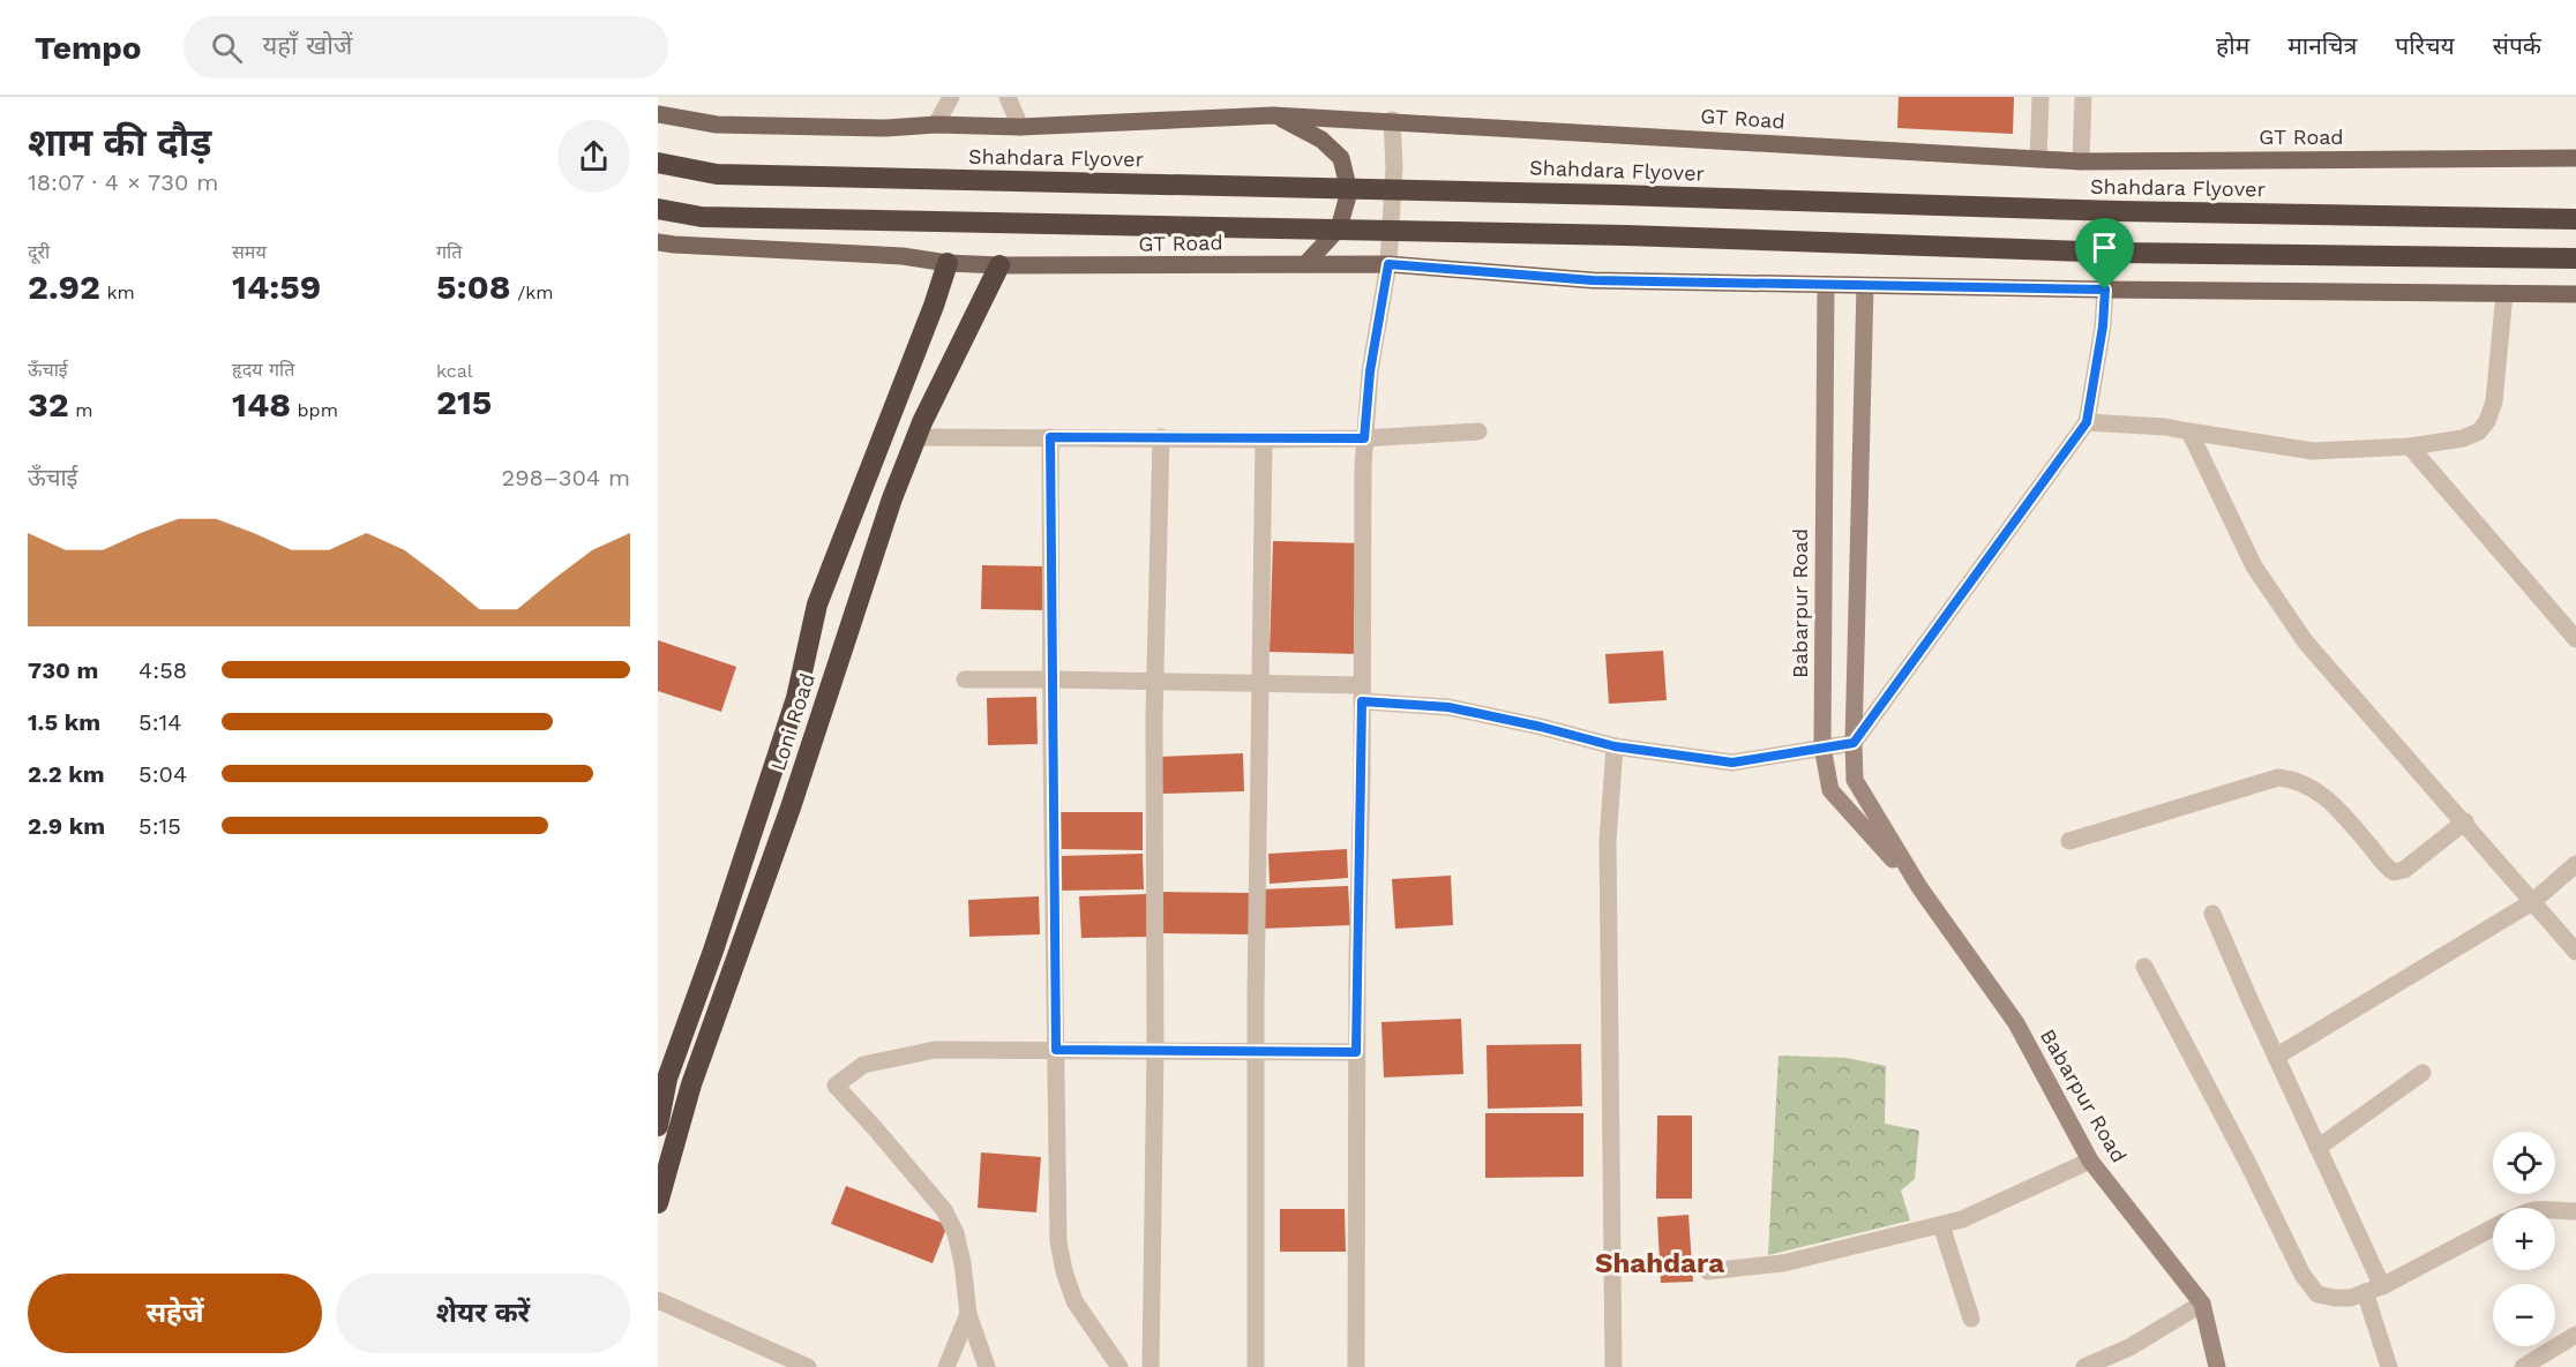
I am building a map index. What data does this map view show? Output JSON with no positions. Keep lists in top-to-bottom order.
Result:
{
  "streets": {
    "highway": ["Shahdara Flyover", "Loni Road"],
    "main road": ["GT Road"],
    "street": ["Babarpur Road"]
  },
  "crossings": [
    ["GT Road", "Babarpur Road"],
    ["GT Road", "Loni Road"]
  ],
  "districts": ["Shahdara"],
  "page": {
    "header": "Tempo",
    "search": "यहाँ खोजें",
    "nav": [
      "होम",
      "मानचित्र",
      "परिचय",
      "संपर्क"
    ],
    "heading": ["शाम की दौड़", "18:07 · 4 × 730 m"],
    "stats": [
      ["दूरी", "2.92 km"],
      ["समय", "14:59"],
      ["गति", "5:08 /km"],
      ["ऊँचाई", "32 m"],
      ["हृदय गति", "148 bpm"],
      ["kcal", "215"]
    ],
    "chart": ["ऊँचाई", "298–304 m"],
    "list": [
      {
        "name": "730 m",
        "note": "4:58"
      },
      {
        "name": "1.5 km",
        "note": "5:14"
      },
      {
        "name": "2.2 km",
        "note": "5:04"
      },
      {
        "name": "2.9 km",
        "note": "5:15"
      }
    ],
    "map_buttons": ["+", "−"],
    "buttons": ["सहेजें", "शेयर करें"]
  }
}
